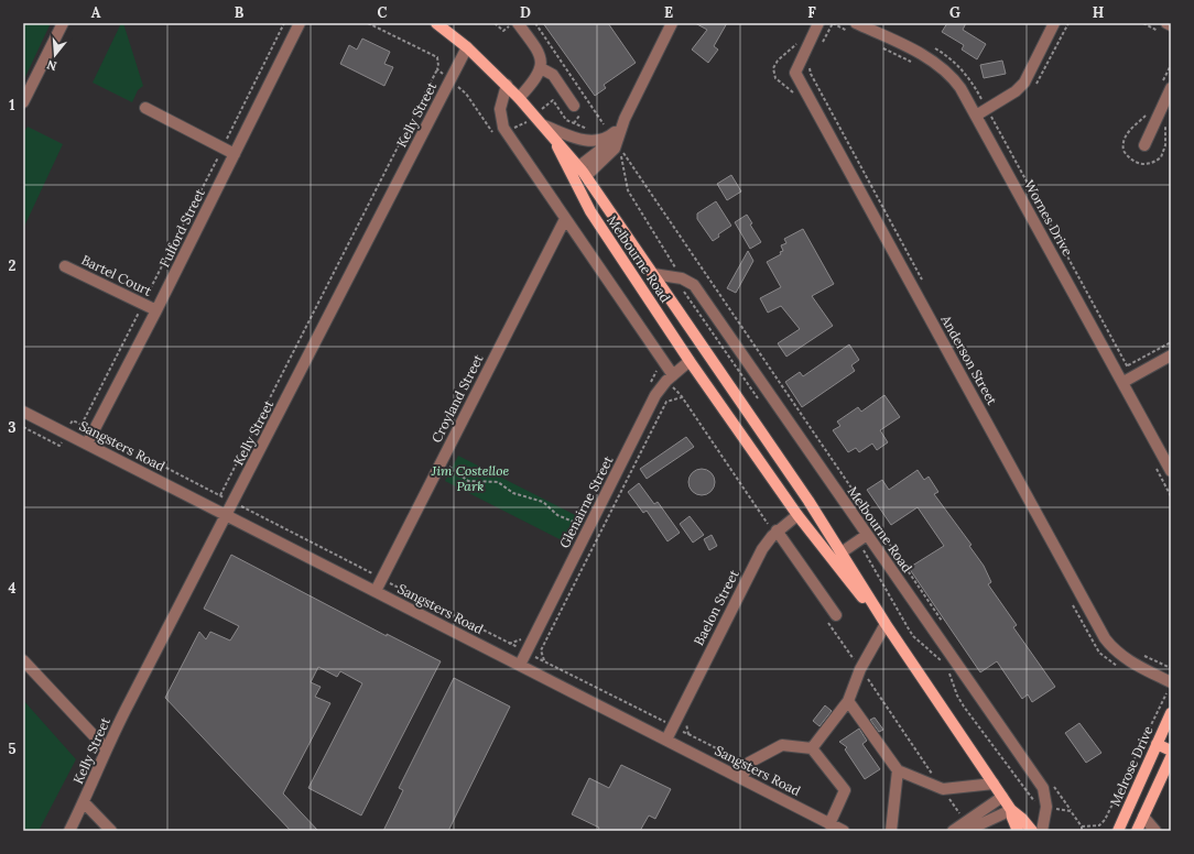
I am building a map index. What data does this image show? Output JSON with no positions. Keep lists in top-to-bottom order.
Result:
{
  "streets": {
    "main road": ["Melbourne Road", "Baelon Street", "Melrose Drive"],
    "street": [
      "Kelly Street",
      "Wornes Drive",
      "Fulford Street",
      "Bartel Court",
      "Anderson Street",
      "Croyland Street",
      "Sangsters Road",
      "Glenairne Street"
    ]
  },
  "crossings": [
    ["Kelly Street", "Melbourne Road"],
    ["Kelly Street", "Sangsters Road"],
    ["Fulford Street", "Bartel Court"],
    ["Fulford Street", "Sangsters Road"],
    ["Melbourne Road", "Glenairne Street"],
    ["Melbourne Road", "Baelon Street"],
    ["Croyland Street", "Sangsters Road"],
    ["Sangsters Road", "Glenairne Street"],
    ["Sangsters Road", "Baelon Street"]
  ],
  "parks": ["Jim Costelloe Park"],
  "north": "bottom",
  "grid": {
    "columns": [
      "A",
      "B",
      "C",
      "D",
      "E",
      "F",
      "G",
      "H"
    ],
    "rows": [
      "1",
      "2",
      "3",
      "4",
      "5"
    ]
  }
}
